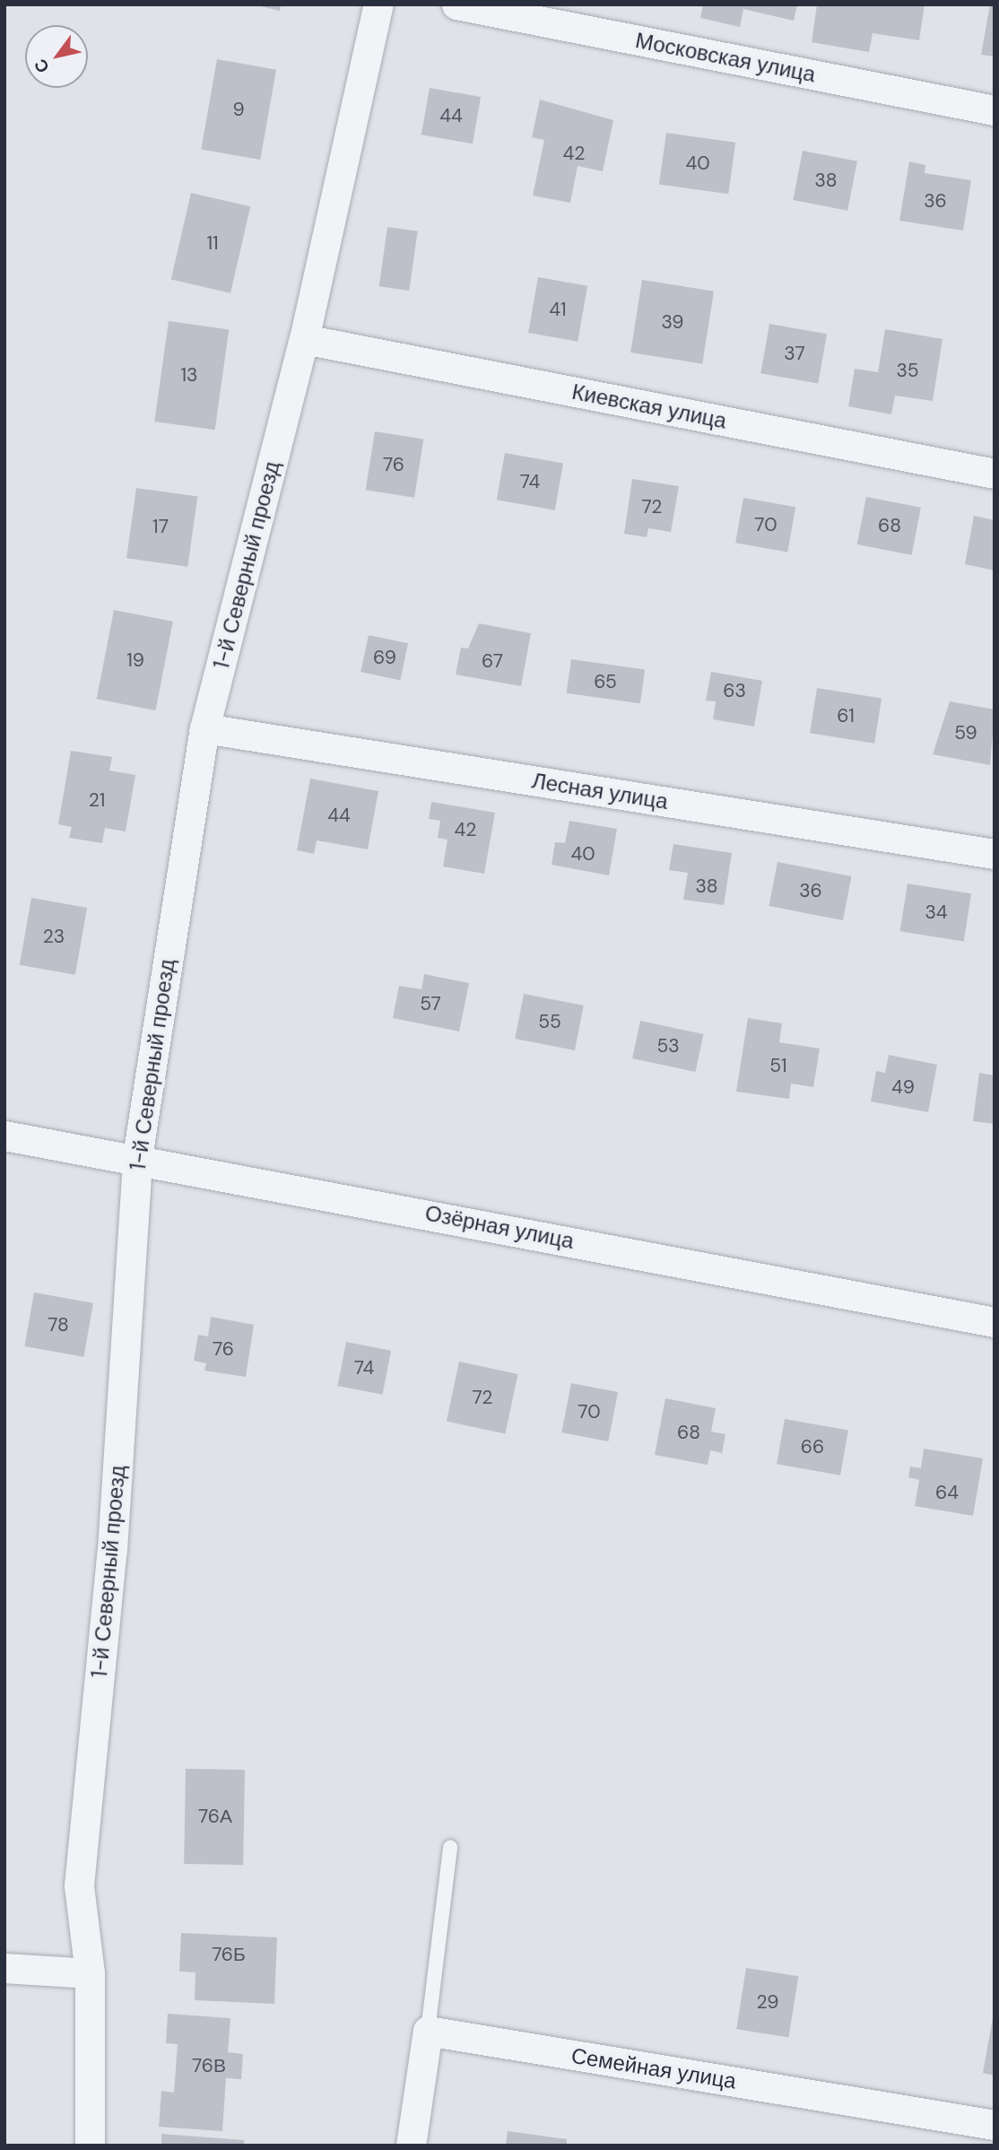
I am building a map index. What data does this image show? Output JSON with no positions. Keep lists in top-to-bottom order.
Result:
{
  "streets": {
    "street": [
      "Московская улица",
      "Киевская улица",
      "1-й Северный проезд",
      "Лесная улица",
      "Озёрная улица",
      "Семейная улица"
    ]
  },
  "crossings": [
    ["Киевская улица", "1-й Северный проезд"],
    ["1-й Северный проезд", "Лесная улица"],
    ["1-й Северный проезд", "Озёрная улица"]
  ],
  "house_numbers": [
    "9",
    "44",
    "42",
    "40",
    "38",
    "36",
    "11",
    "41",
    "39",
    "37",
    "35",
    "13",
    "76",
    "74",
    "72",
    "70",
    "68",
    "17",
    "69",
    "19",
    "67",
    "65",
    "63",
    "61",
    "59",
    "21",
    "44",
    "42",
    "40",
    "38",
    "36",
    "34",
    "23",
    "57",
    "55",
    "53",
    "51",
    "49",
    "78",
    "76",
    "74",
    "72",
    "70",
    "68",
    "66",
    "64",
    "76А",
    "76Б",
    "29",
    "76В"
  ],
  "north": "bottom left"
}
